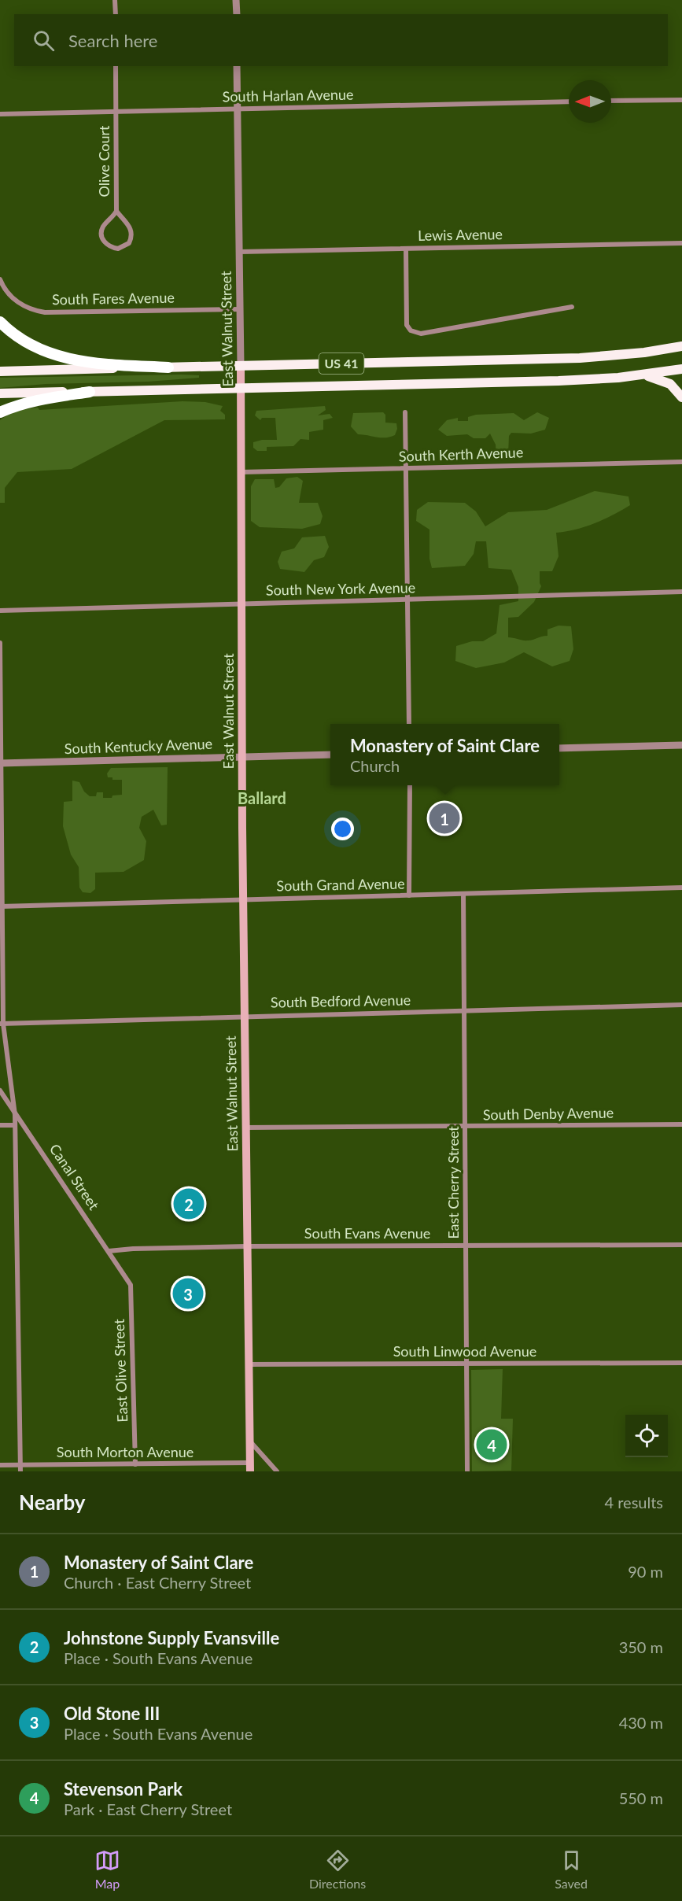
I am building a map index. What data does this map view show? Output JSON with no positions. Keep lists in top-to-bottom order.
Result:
{
  "streets": {
    "highway": ["US 41"],
    "main road": ["East Walnut Street"],
    "street": [
      "South Harlan Avenue",
      "Olive Court",
      "Lewis Avenue",
      "South Fares Avenue",
      "South Kerth Avenue",
      "South New York Avenue",
      "South Kentucky Avenue",
      "South Grand Avenue",
      "South Bedford Avenue",
      "South Denby Avenue",
      "Canal Street",
      "East Cherry Street",
      "South Evans Avenue",
      "South Linwood Avenue",
      "East Olive Street",
      "South Morton Avenue"
    ]
  },
  "crossings": [
    ["South Harlan Avenue", "Olive Court"],
    ["South Harlan Avenue", "East Walnut Street"],
    ["Lewis Avenue", "East Walnut Street"],
    ["South Fares Avenue", "East Walnut Street"],
    ["East Walnut Street", "US 41"],
    ["East Walnut Street", "South Kerth Avenue"],
    ["East Walnut Street", "South New York Avenue"],
    ["East Walnut Street", "South Kentucky Avenue"],
    ["East Walnut Street", "South Grand Avenue"],
    ["East Walnut Street", "South Bedford Avenue"],
    ["East Walnut Street", "South Denby Avenue"],
    ["East Walnut Street", "South Evans Avenue"],
    ["East Walnut Street", "South Linwood Avenue"],
    ["East Walnut Street", "South Morton Avenue"],
    ["South Grand Avenue", "East Cherry Street"],
    ["South Bedford Avenue", "East Cherry Street"],
    ["South Denby Avenue", "East Cherry Street"],
    ["Canal Street", "South Evans Avenue"],
    ["Canal Street", "East Olive Street"],
    ["East Cherry Street", "South Evans Avenue"],
    ["East Cherry Street", "South Linwood Avenue"],
    ["East Olive Street", "South Morton Avenue"]
  ],
  "districts": ["Ballard"],
  "north": "left",
  "page": {
    "search": "Search here",
    "popup": ["Monastery of Saint Clare", "Church"],
    "pins": [
      "1",
      "2",
      "3",
      "4"
    ],
    "heading": ["Nearby", "4 results"],
    "list": [
      {
        "mark": "1",
        "name": "Monastery of Saint Clare",
        "note": "Church · East Cherry Street",
        "value": "90 m"
      },
      {
        "mark": "2",
        "name": "Johnstone Supply Evansville",
        "note": "Place · South Evans Avenue",
        "value": "350 m"
      },
      {
        "mark": "3",
        "name": "Old Stone III",
        "note": "Place · South Evans Avenue",
        "value": "430 m"
      },
      {
        "mark": "4",
        "name": "Stevenson Park",
        "note": "Park · East Cherry Street",
        "value": "550 m"
      }
    ],
    "nav": ["Map", "Directions", "Saved"]
  }
}
